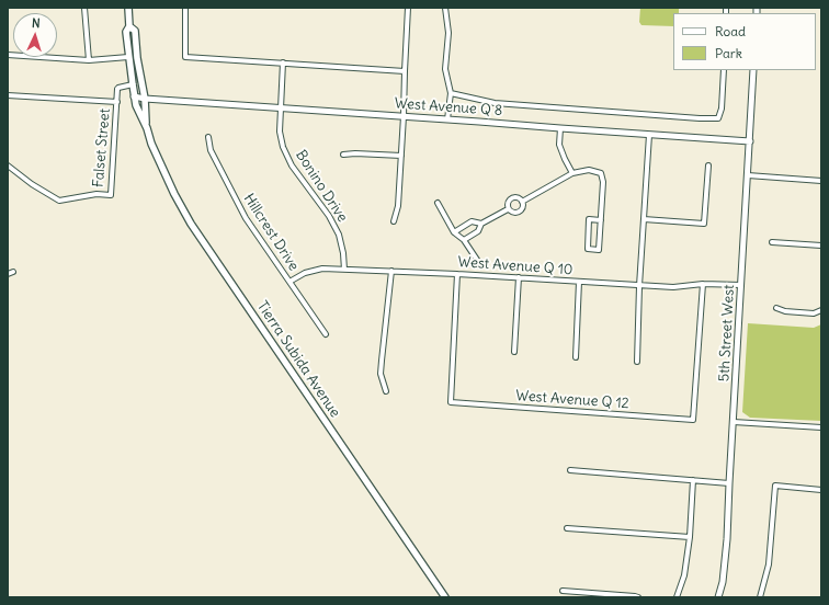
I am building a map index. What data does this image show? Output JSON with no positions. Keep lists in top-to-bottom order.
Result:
{
  "streets": {
    "main road": ["Tierra Subida Avenue"],
    "street": [
      "West Avenue Q 8",
      "Falset Street",
      "Bonino Drive",
      "Hillcrest Drive",
      "West Avenue Q 10",
      "5th Street West",
      "West Avenue Q 12"
    ]
  },
  "crossings": [
    ["West Avenue Q 8", "Bonino Drive"],
    ["West Avenue Q 8", "5th Street West"],
    ["West Avenue Q 8", "Tierra Subida Avenue"],
    ["Bonino Drive", "West Avenue Q 10"],
    ["Hillcrest Drive", "West Avenue Q 10"],
    ["West Avenue Q 10", "5th Street West"],
    ["West Avenue Q 10", "West Avenue Q 12"]
  ],
  "legend": ["Road", "Park"],
  "north": "top"
}
